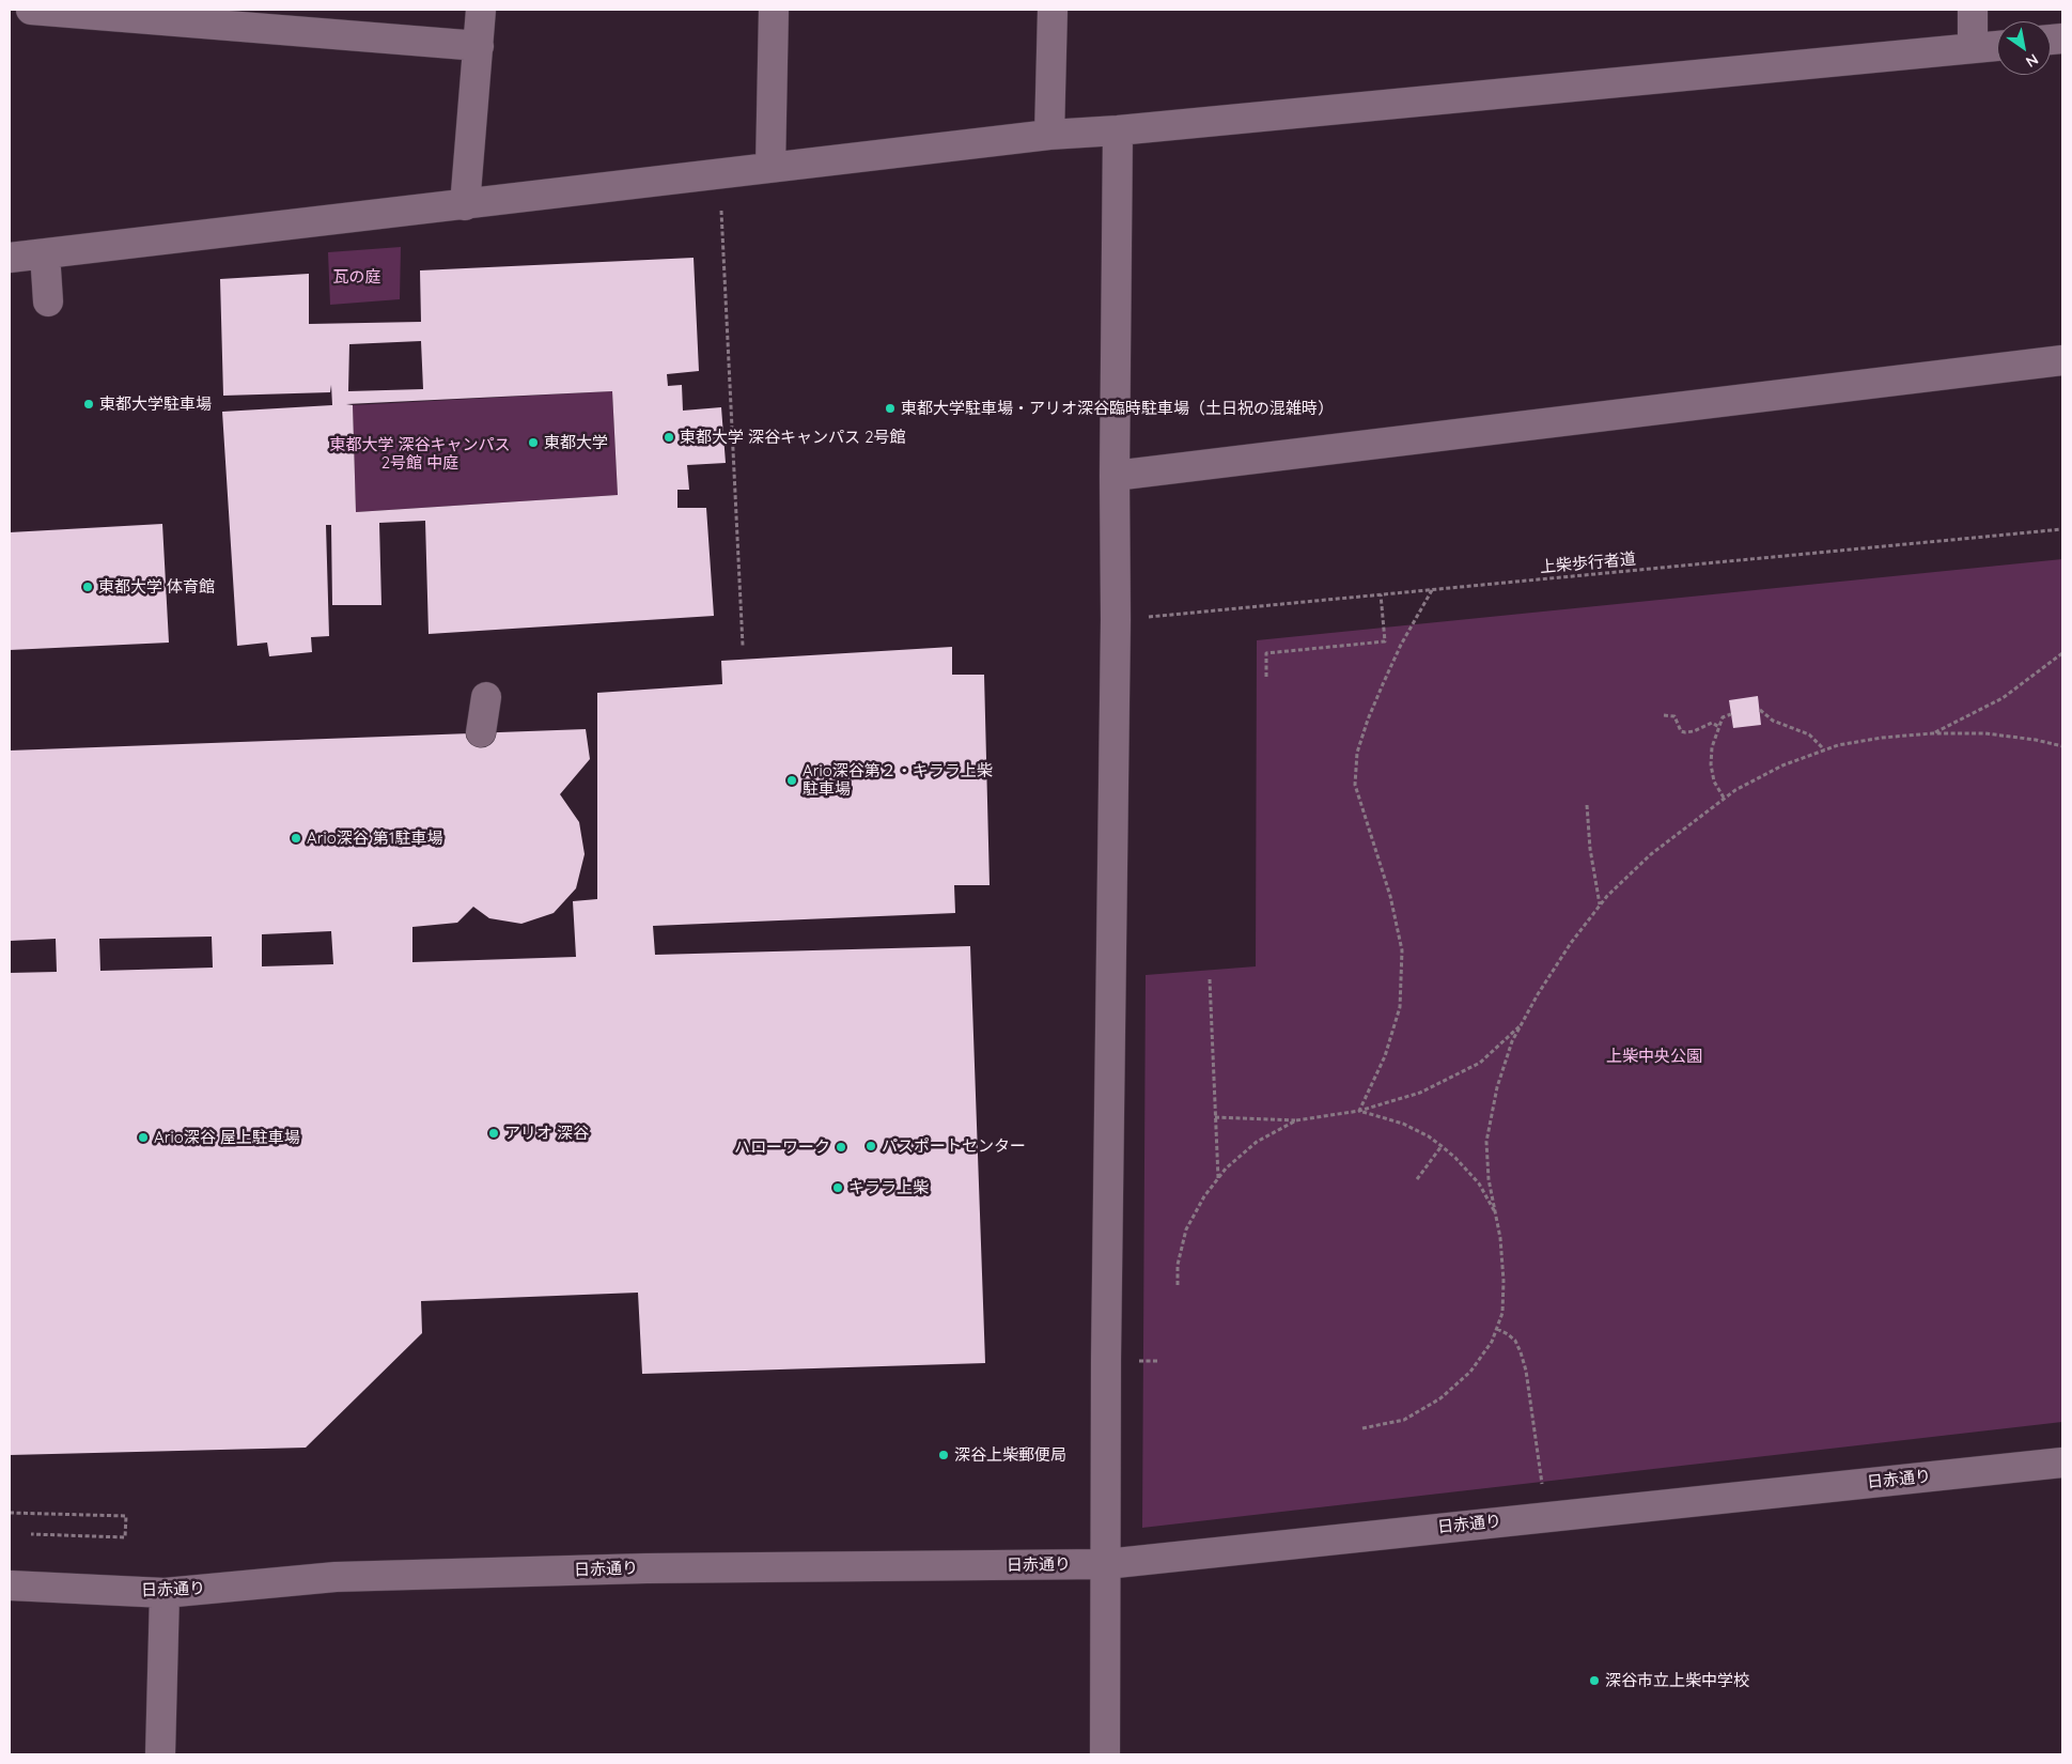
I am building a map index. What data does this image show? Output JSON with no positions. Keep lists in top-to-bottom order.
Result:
{
  "streets": {
    "street": ["日赤通り"],
    "path": ["上柴歩行者道"]
  },
  "parks": ["瓦の庭", "東都大学 深谷キャンパス 2号館 中庭", "上柴中央公園"],
  "places": [
    "東都大学駐車場",
    "東都大学駐車場・アリオ深谷臨時駐車場（土日祝の混雑時）",
    "東都大学 深谷キャンパス 2号館",
    "東都大学",
    "東都大学 体育館",
    "Ario深谷第２・キララ上柴 駐車場",
    "Ario深谷 第1駐車場",
    "アリオ 深谷",
    "Ario深谷 屋上駐車場",
    "パスポートセンター",
    "ハローワーク",
    "キララ上柴",
    "深谷上柴郵便局",
    "深谷市立上柴中学校"
  ],
  "north": "bottom right"
}
